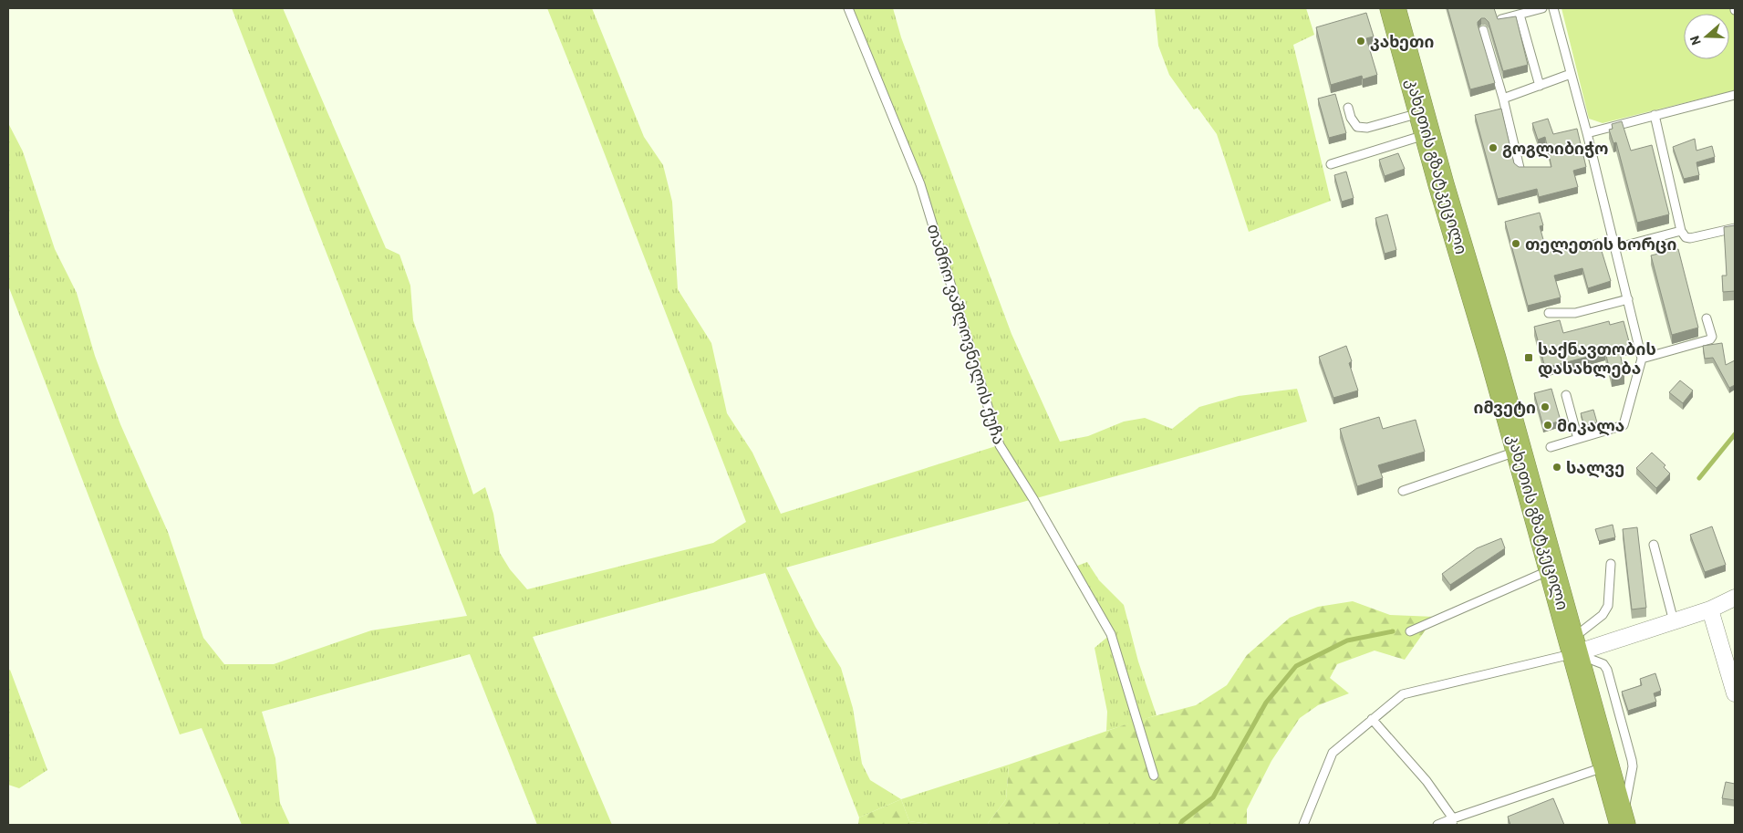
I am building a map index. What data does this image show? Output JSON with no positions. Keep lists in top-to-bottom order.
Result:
{
  "streets": {
    "highway": ["კახეთის გზატკეცილი"],
    "lane": ["თამრო ვაშლოვნელის ქუჩა"]
  },
  "places": {
    "other": [
      "კახეთი",
      "გოგლიბიჭო",
      "თელეთის ხორცი",
      "იმვეტი",
      "მიკალა",
      "სალვე"
    ],
    "transit": ["საქნავთობის დასახლება"]
  },
  "north": "left"
}
